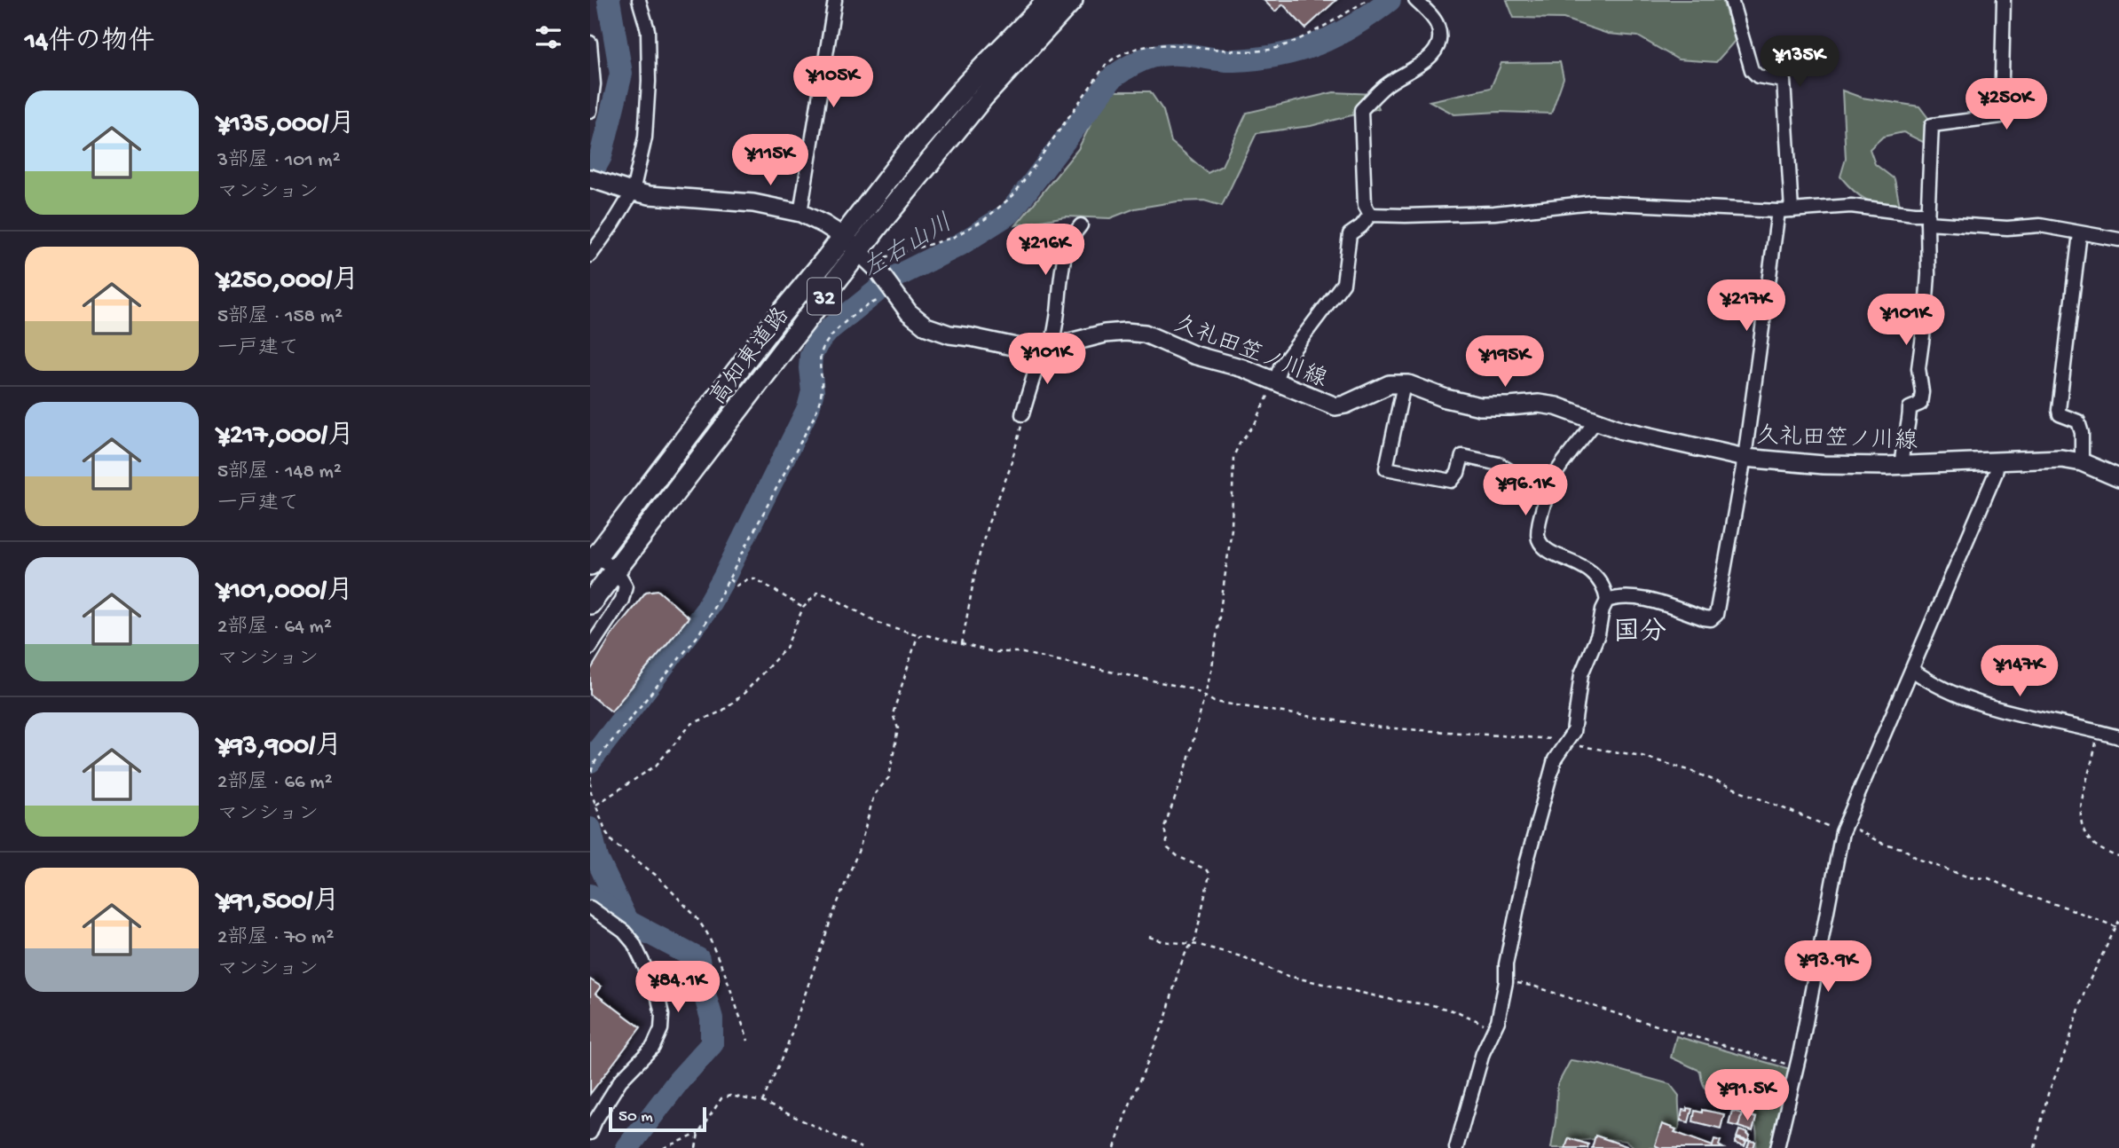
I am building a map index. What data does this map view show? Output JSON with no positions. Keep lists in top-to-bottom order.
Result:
{
  "streets": {
    "highway": ["32", "高知東道路"],
    "main road": ["久礼田笠ノ川線"]
  },
  "crossings": [
    ["久礼田笠ノ川線", "高知東道路"]
  ],
  "districts": ["国分"],
  "water": ["左右山川"],
  "scale_bar": "50 m",
  "page": {
    "heading": "14件の物件",
    "price": [
      "¥135K",
      "¥105K",
      "¥250K",
      "¥115K",
      "¥216K",
      "¥217K",
      "¥101K",
      "¥101K",
      "¥195K",
      "¥96.1K",
      "¥147K",
      "¥93.9K",
      "¥84.1K",
      "¥91.5K"
    ],
    "list": [
      {
        "name": "¥135,000/月",
        "note": "3部屋 · 101 m² · マンション"
      },
      {
        "name": "¥250,000/月",
        "note": "5部屋 · 158 m² · 一戸建て"
      },
      {
        "name": "¥217,000/月",
        "note": "5部屋 · 148 m² · 一戸建て"
      },
      {
        "name": "¥101,000/月",
        "note": "2部屋 · 64 m² · マンション"
      },
      {
        "name": "¥93,900/月",
        "note": "2部屋 · 66 m² · マンション"
      },
      {
        "name": "¥91,500/月",
        "note": "2部屋 · 70 m² · マンション"
      }
    ],
    "scale": "50 m"
  }
}
